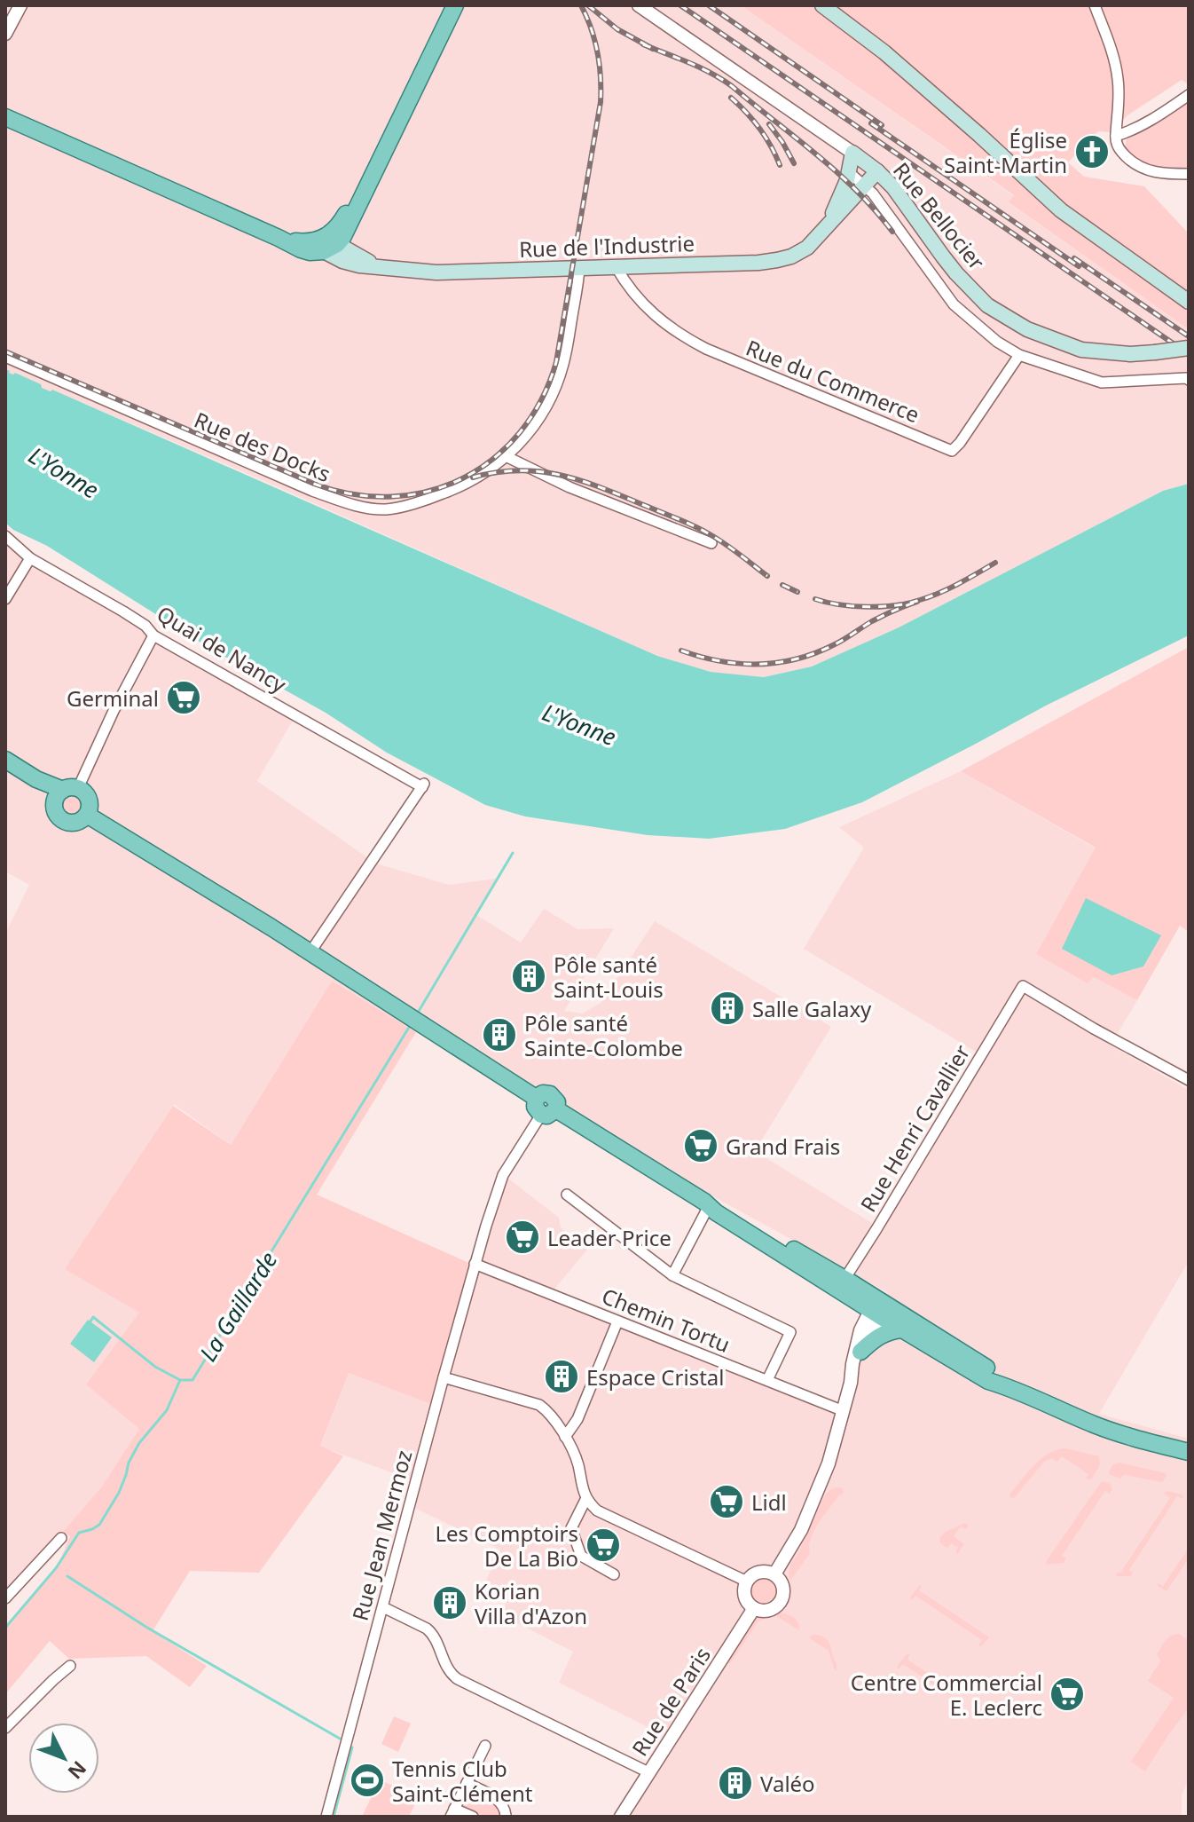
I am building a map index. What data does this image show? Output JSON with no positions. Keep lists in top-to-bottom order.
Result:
{
  "streets": {
    "main road": ["Rue Bellocier", "Rue de l'Industrie"],
    "street": [
      "Rue du Commerce",
      "Rue des Docks",
      "Quai de Nancy",
      "Rue Henri Cavallier",
      "Chemin Tortu",
      "Rue Jean Mermoz",
      "Rue de Paris"
    ]
  },
  "crossings": [
    ["Rue Bellocier", "Rue de l'Industrie"],
    ["Rue de l'Industrie", "Rue du Commerce"],
    ["Rue de l'Industrie", "Rue des Docks"],
    ["Chemin Tortu", "Rue Jean Mermoz"]
  ],
  "water": ["L'Yonne", "La Gaillarde"],
  "places": {
    "church": ["Église Saint-Martin"],
    "supermarket": [
      "Germinal",
      "Grand Frais",
      "Leader Price",
      "Lidl",
      "Les Comptoirs De La Bio",
      "Centre Commercial E. Leclerc"
    ],
    "building": [
      "Pôle santé Saint-Louis",
      "Salle Galaxy",
      "Pôle santé Sainte-Colombe",
      "Espace Cristal",
      "Korian Villa d'Azon",
      "Valéo"
    ],
    "sports": ["Tennis Club Saint-Clément"]
  },
  "north": "bottom right"
}
